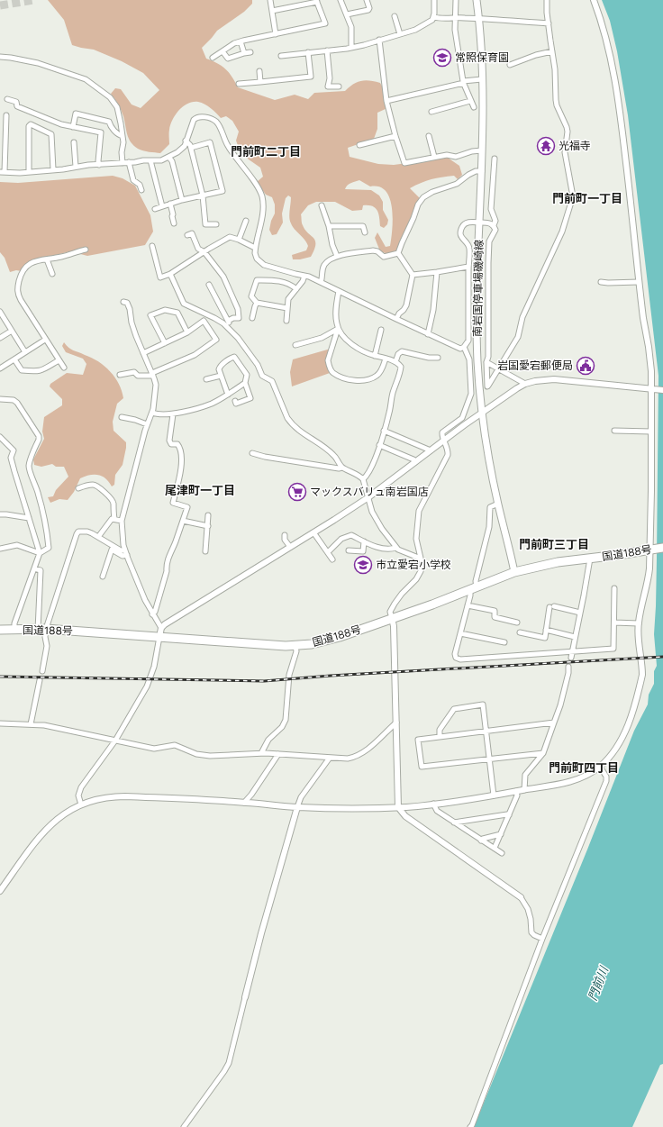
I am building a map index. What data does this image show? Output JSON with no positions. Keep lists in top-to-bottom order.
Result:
{
  "streets": {
    "highway": ["国道188号"],
    "main road": ["南岩国停車場磯崎線"]
  },
  "crossings": [
    ["南岩国停車場磯崎線", "国道188号"]
  ],
  "districts": [
    "門前町二丁目",
    "門前町一丁目",
    "尾津町一丁目",
    "門前町三丁目",
    "門前町四丁目"
  ],
  "water": ["門前川"],
  "places": {
    "school or university": ["常照保育園", "市立愛宕小学校"],
    "temple": ["光福寺"],
    "public building": ["岩国愛宕郵便局"],
    "supermarket": ["マックスバリュ南岩国店"]
  }
}
